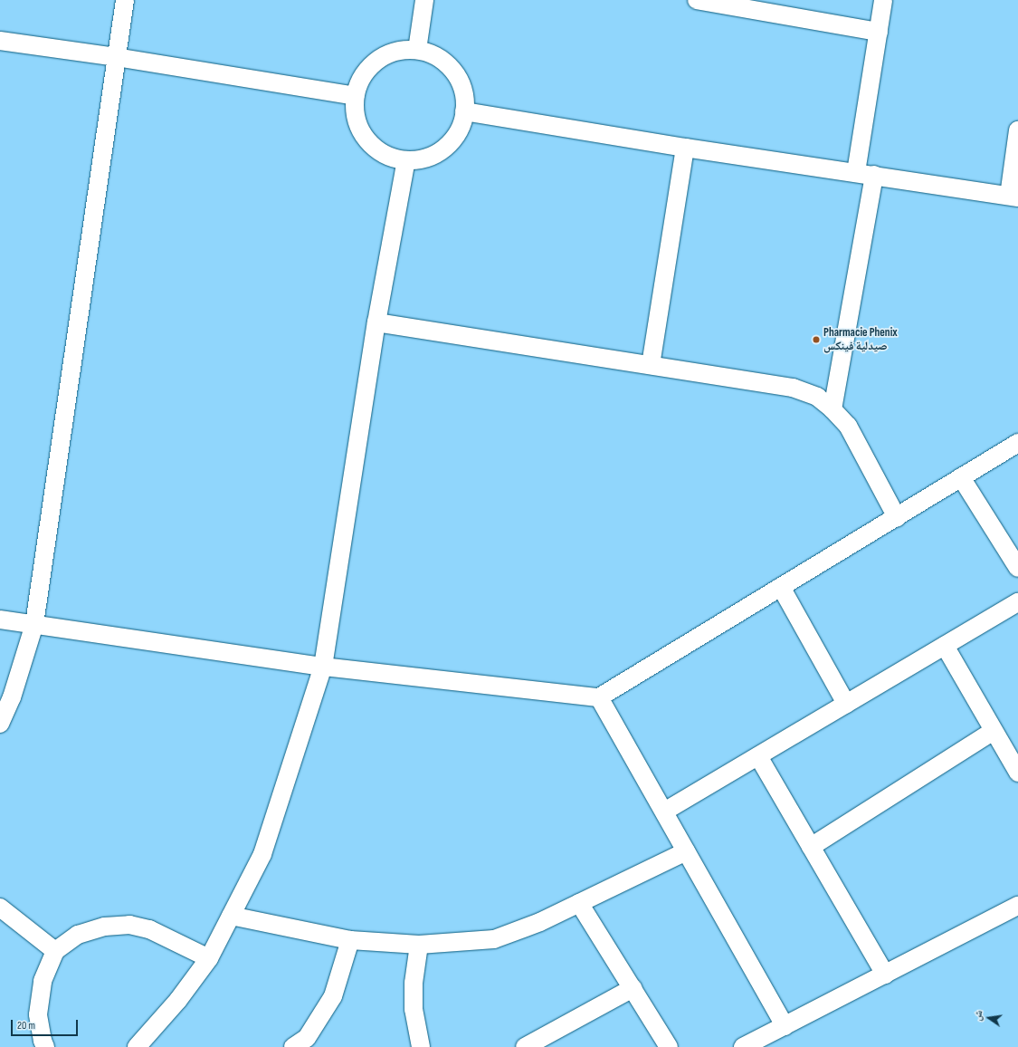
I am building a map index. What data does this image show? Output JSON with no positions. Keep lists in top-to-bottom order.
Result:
{
  "places": ["Pharmacie Phenix صيدلية فينكس"],
  "scale_bar": "20 m",
  "north": "left"
}
